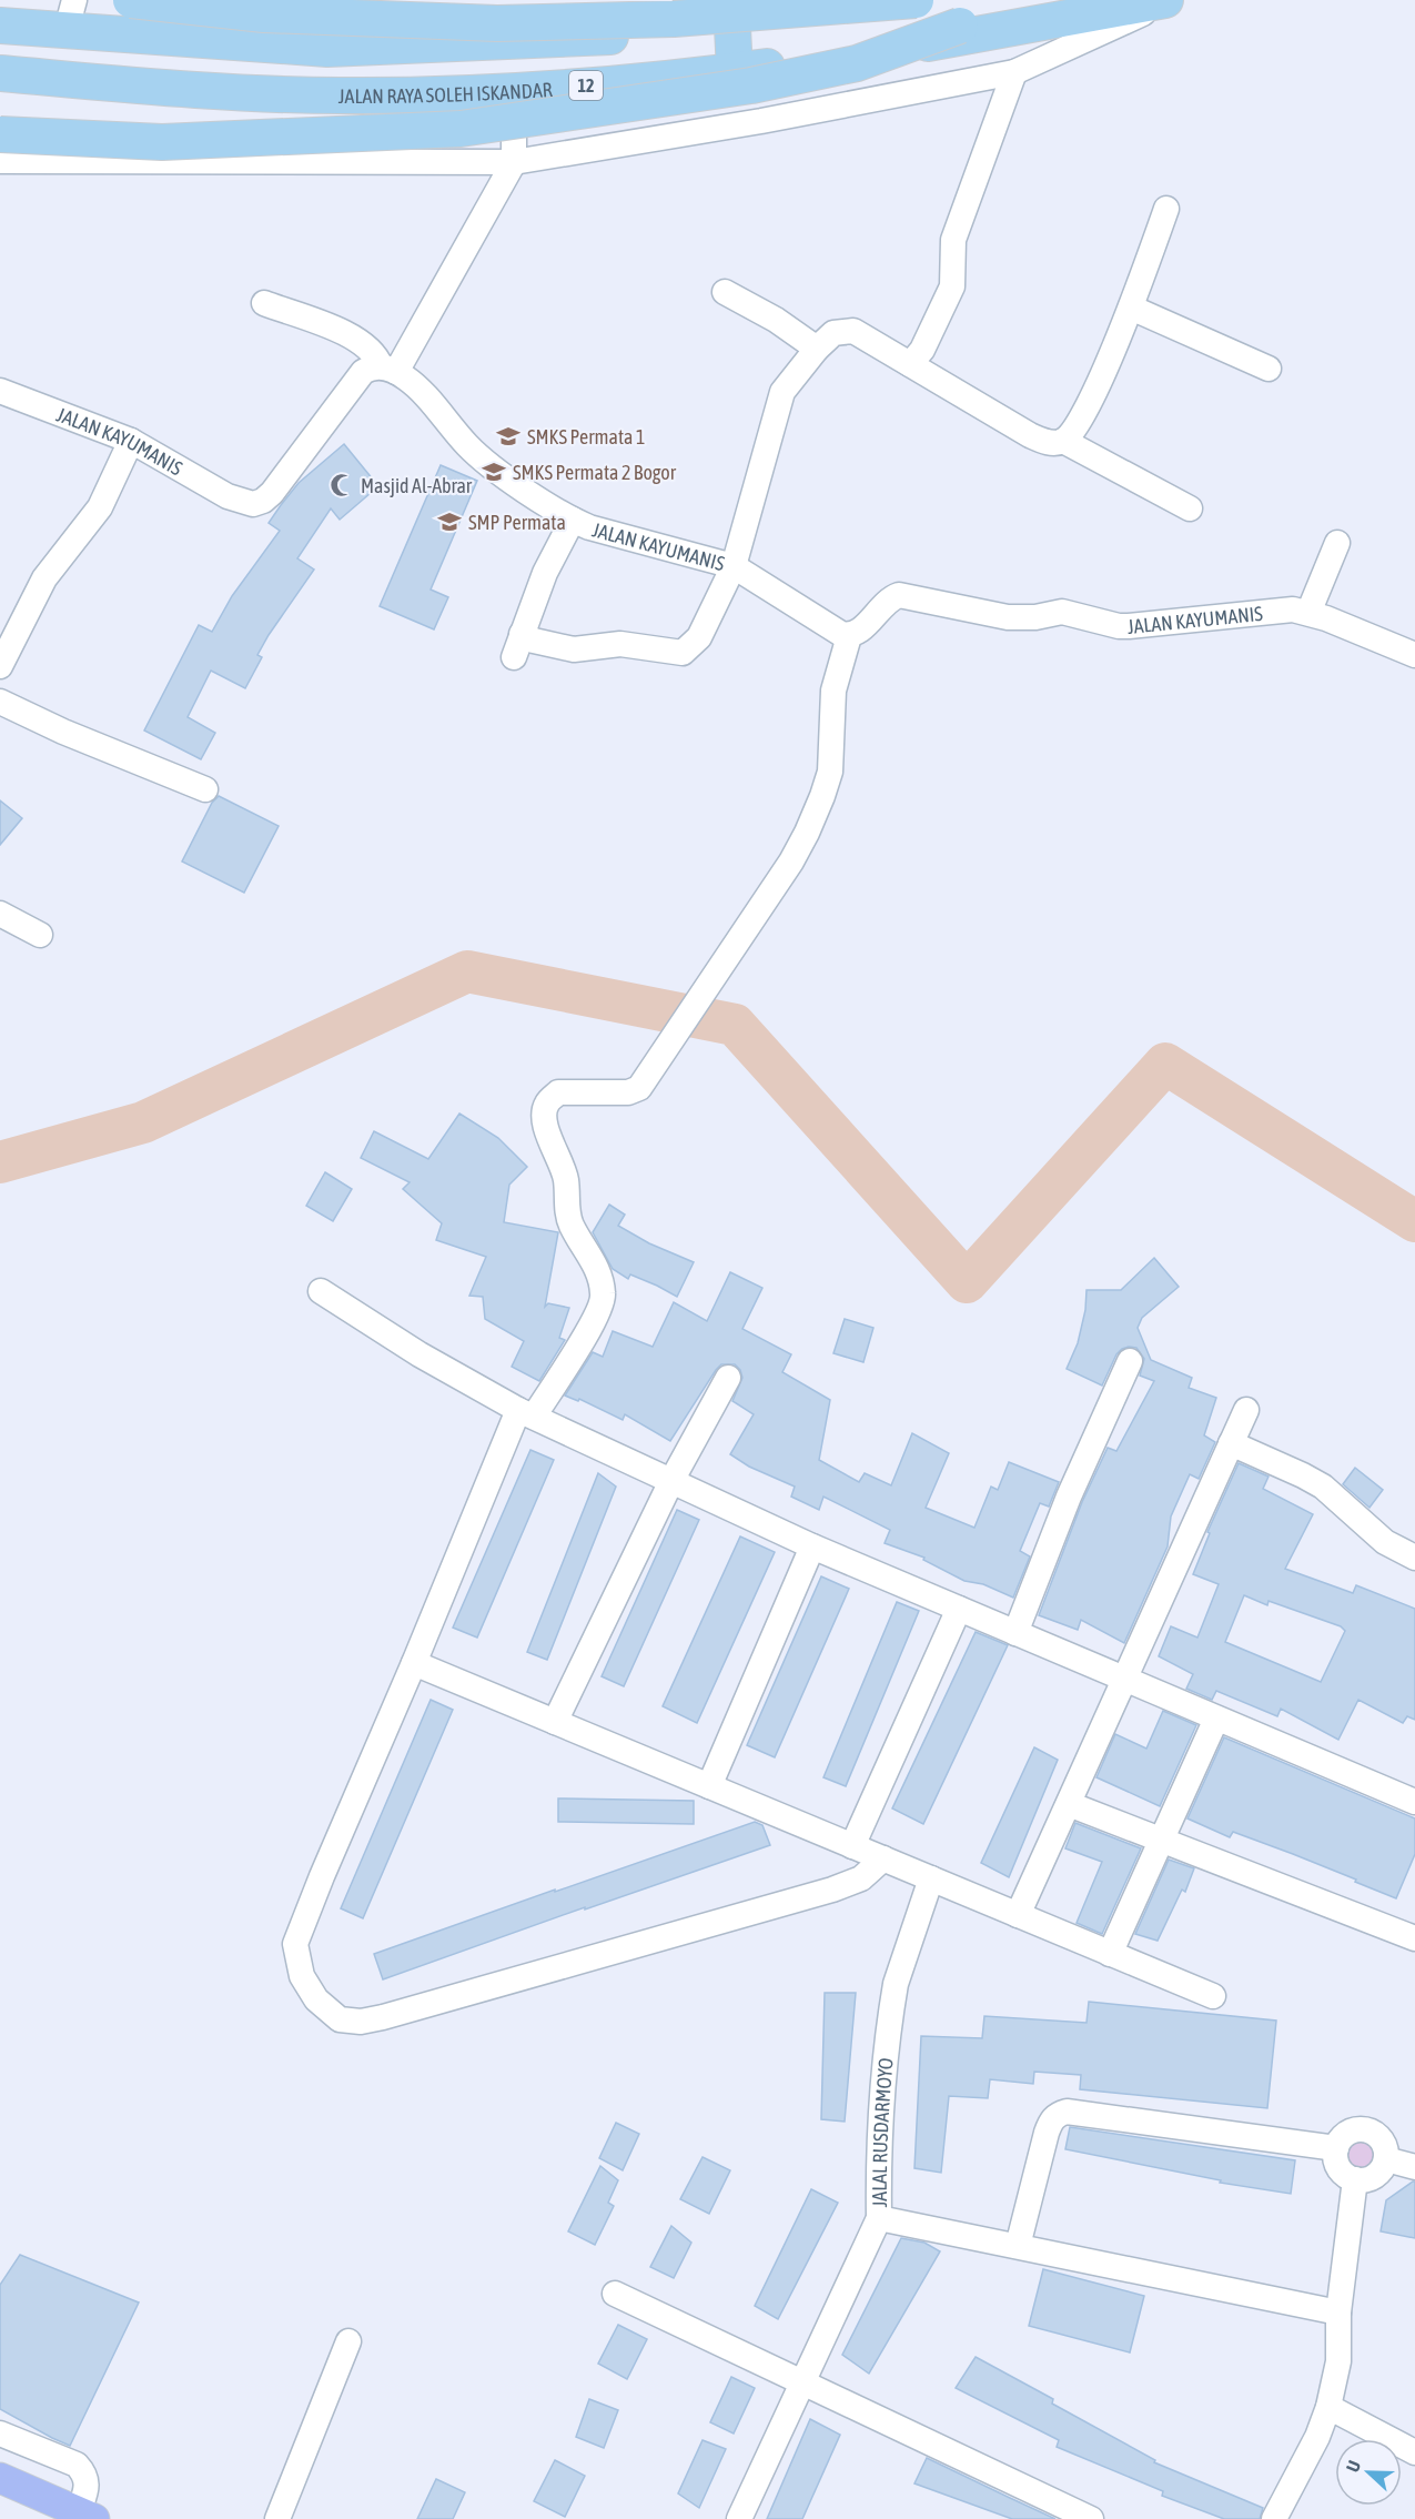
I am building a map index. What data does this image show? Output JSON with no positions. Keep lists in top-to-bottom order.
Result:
{
  "streets": {
    "highway": ["12", "JALAN RAYA SOLEH ISKANDAR"],
    "street": ["JALAN KAYUMANIS", "JALAL RUSDARMOYO"]
  },
  "places": {
    "school or university": ["SMKS Permata 1", "SMKS Permata 2 Bogor", "SMP Permata"],
    "mosque": ["Masjid Al-Abrar"]
  },
  "north": "left"
}
